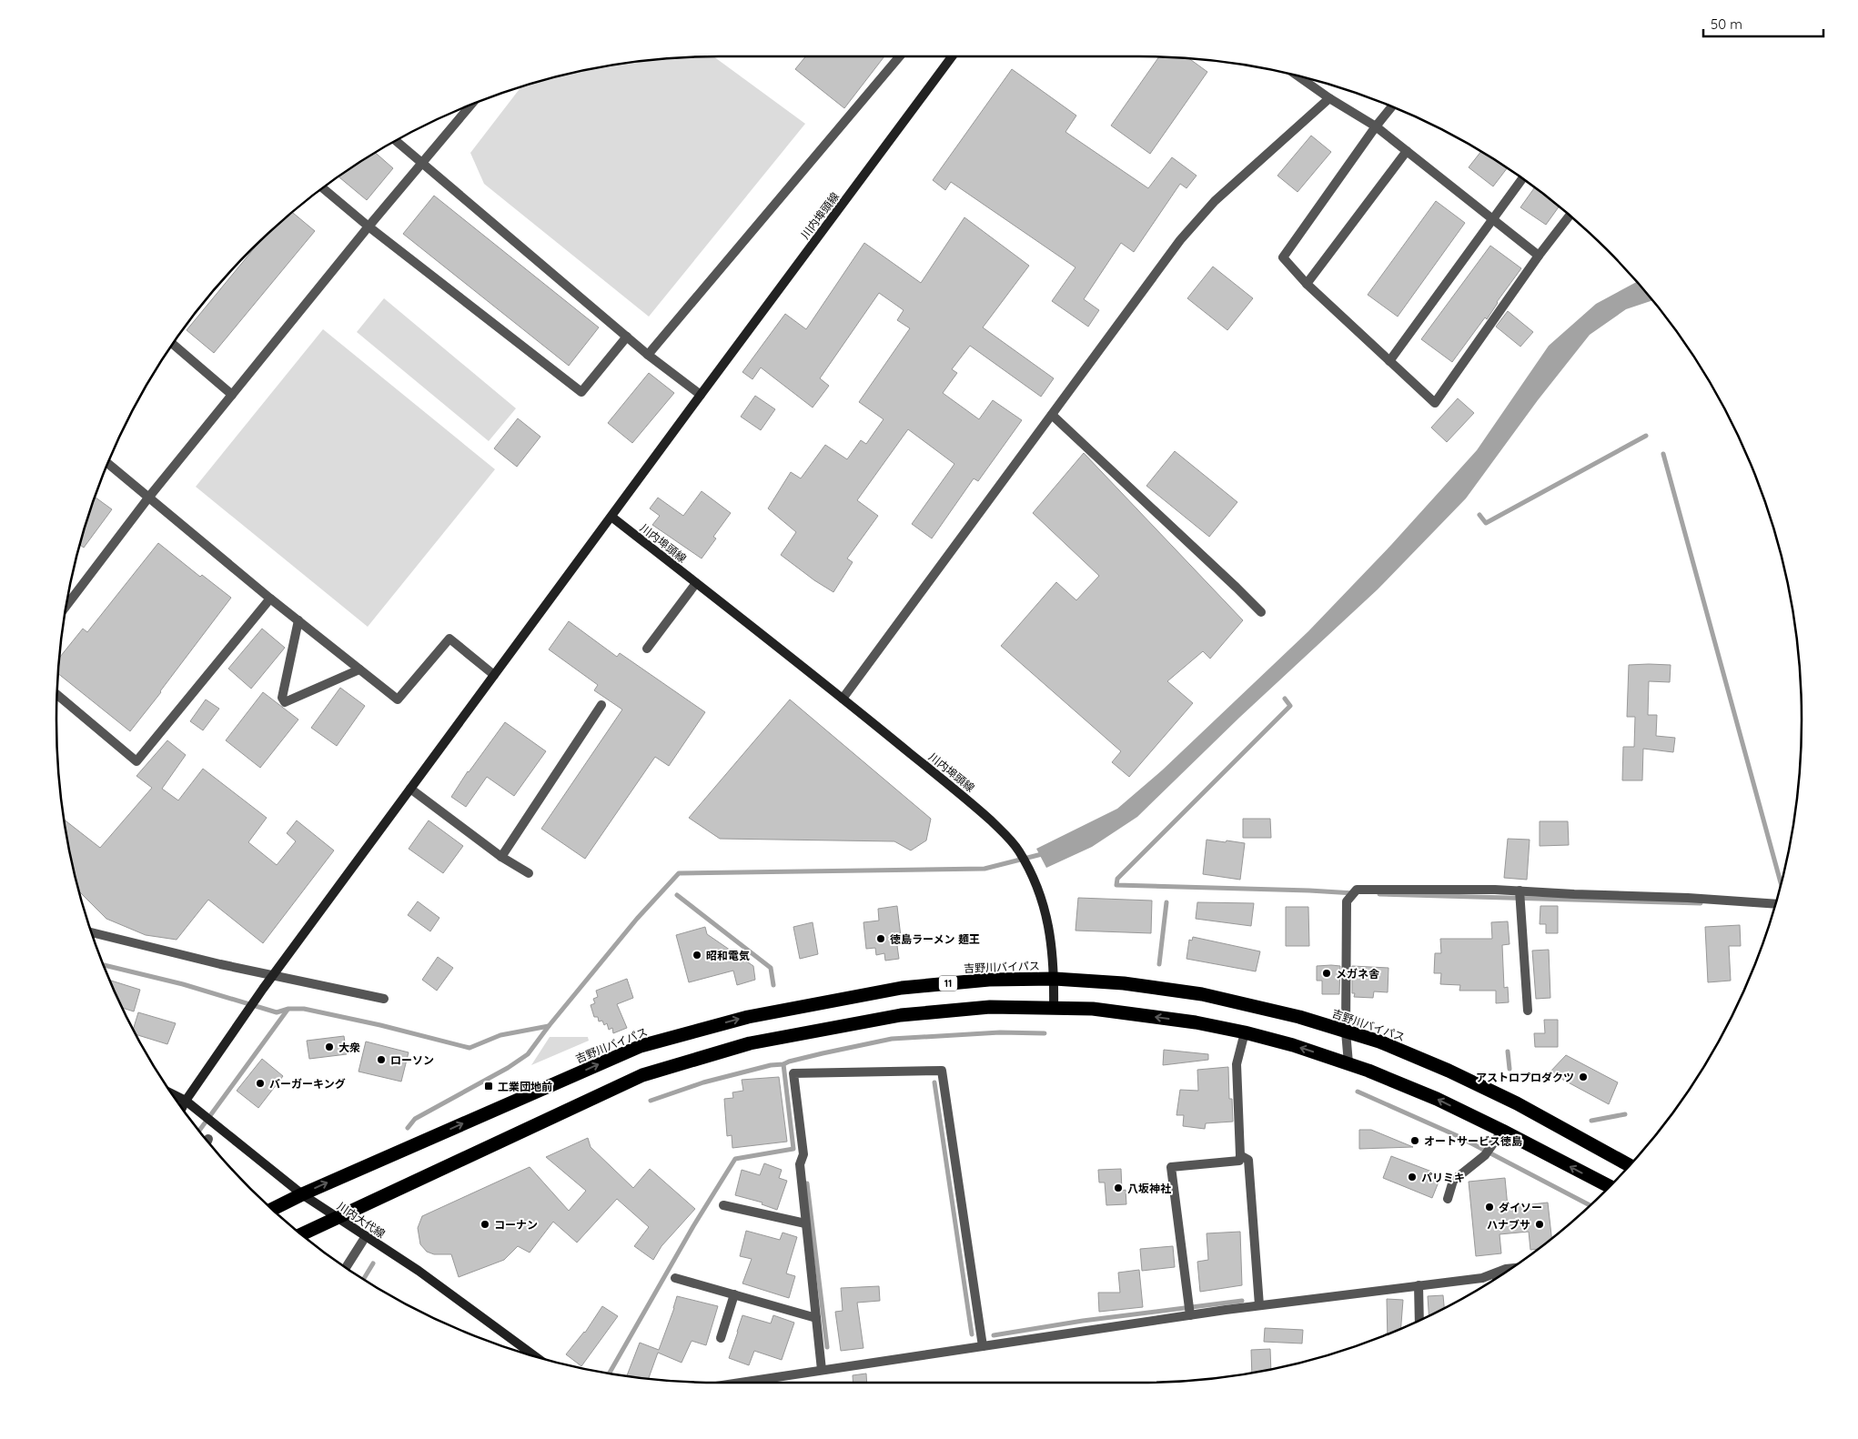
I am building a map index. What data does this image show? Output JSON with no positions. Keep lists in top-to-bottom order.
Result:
{
  "streets": {
    "highway": ["吉野川バイパス", "11"],
    "main road": ["川内埠頭線", "川内大代線"]
  },
  "crossings": [
    ["川内埠頭線", "吉野川バイパス"],
    ["吉野川バイパス", "川内大代線"]
  ],
  "places": {
    "other": [
      "徳島ラーメン 麺王",
      "昭和電気",
      "メガネ舎",
      "大衆",
      "ローソン",
      "アストロプロダクツ",
      "バーガーキング",
      "オートサービス徳島",
      "パリミキ",
      "八坂神社",
      "ダイソー",
      "コーナン",
      "ハナブサ"
    ],
    "transit": ["工業団地前"]
  },
  "scale_bar": "50 m"
}
